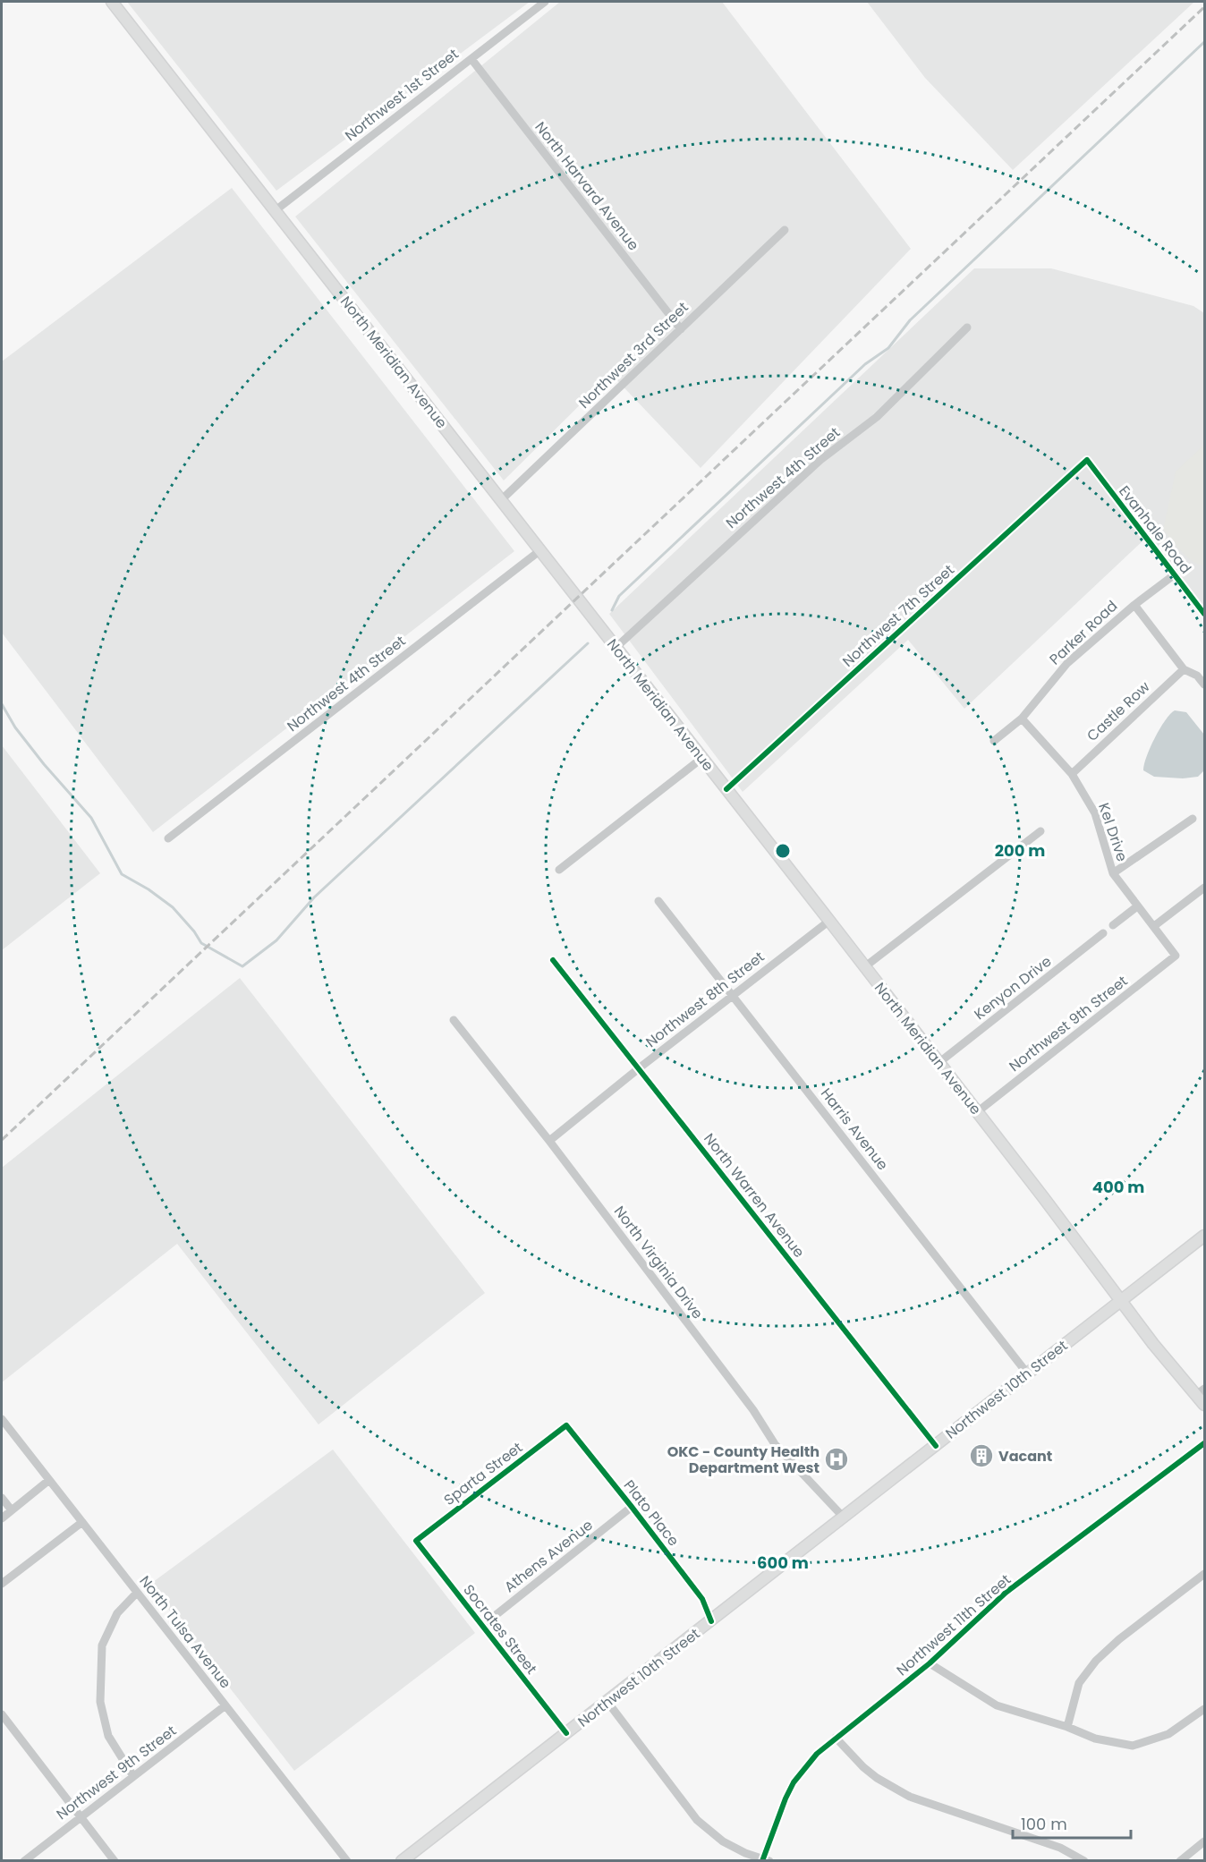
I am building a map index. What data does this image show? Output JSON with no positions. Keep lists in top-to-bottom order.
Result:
{
  "streets": {
    "main road": ["North Meridian Avenue", "Northwest 10th Street"],
    "street": [
      "Northwest 1st Street",
      "North Harvard Avenue",
      "Northwest 3rd Street",
      "Northwest 4th Street",
      "Evanhale Road",
      "Northwest 7th Street",
      "Parker Road",
      "Castle Row",
      "Kel Drive",
      "Kenyon Drive",
      "Northwest 8th Street",
      "Northwest 9th Street",
      "Harris Avenue",
      "North Warren Avenue",
      "North Virginia Drive",
      "Sparta Street",
      "Plato Place",
      "Athens Avenue",
      "Northwest 11th Street",
      "Socrates Street",
      "North Tulsa Avenue"
    ]
  },
  "crossings": [
    ["Northwest 1st Street", "North Harvard Avenue"],
    ["Northwest 1st Street", "North Meridian Avenue"],
    ["North Harvard Avenue", "Northwest 3rd Street"],
    ["Northwest 3rd Street", "North Meridian Avenue"],
    ["North Meridian Avenue", "Northwest 4th Street"],
    ["North Meridian Avenue", "Northwest 7th Street"],
    ["North Meridian Avenue", "Kenyon Drive"],
    ["North Meridian Avenue", "Northwest 8th Street"],
    ["North Meridian Avenue", "Northwest 9th Street"],
    ["North Meridian Avenue", "Northwest 10th Street"],
    ["Evanhale Road", "Northwest 7th Street"],
    ["Evanhale Road", "Parker Road"],
    ["Parker Road", "Kel Drive"],
    ["Castle Row", "Kel Drive"],
    ["Kel Drive", "Northwest 9th Street"],
    ["Northwest 8th Street", "Harris Avenue"],
    ["Northwest 8th Street", "North Warren Avenue"],
    ["Northwest 8th Street", "North Virginia Drive"],
    ["Northwest 9th Street", "North Tulsa Avenue"],
    ["Harris Avenue", "Northwest 10th Street"],
    ["North Warren Avenue", "Northwest 10th Street"],
    ["North Virginia Drive", "Northwest 10th Street"],
    ["Northwest 10th Street", "Plato Place"],
    ["Northwest 10th Street", "Socrates Street"],
    ["Sparta Street", "Plato Place"],
    ["Sparta Street", "Socrates Street"],
    ["Plato Place", "Athens Avenue"],
    ["Athens Avenue", "Socrates Street"]
  ],
  "places": {
    "building": ["Vacant"],
    "hospital": ["OKC - County Health Department West"]
  },
  "scale_bar": "100 m",
  "rings": ["200 m", "400 m", "600 m"]
}
